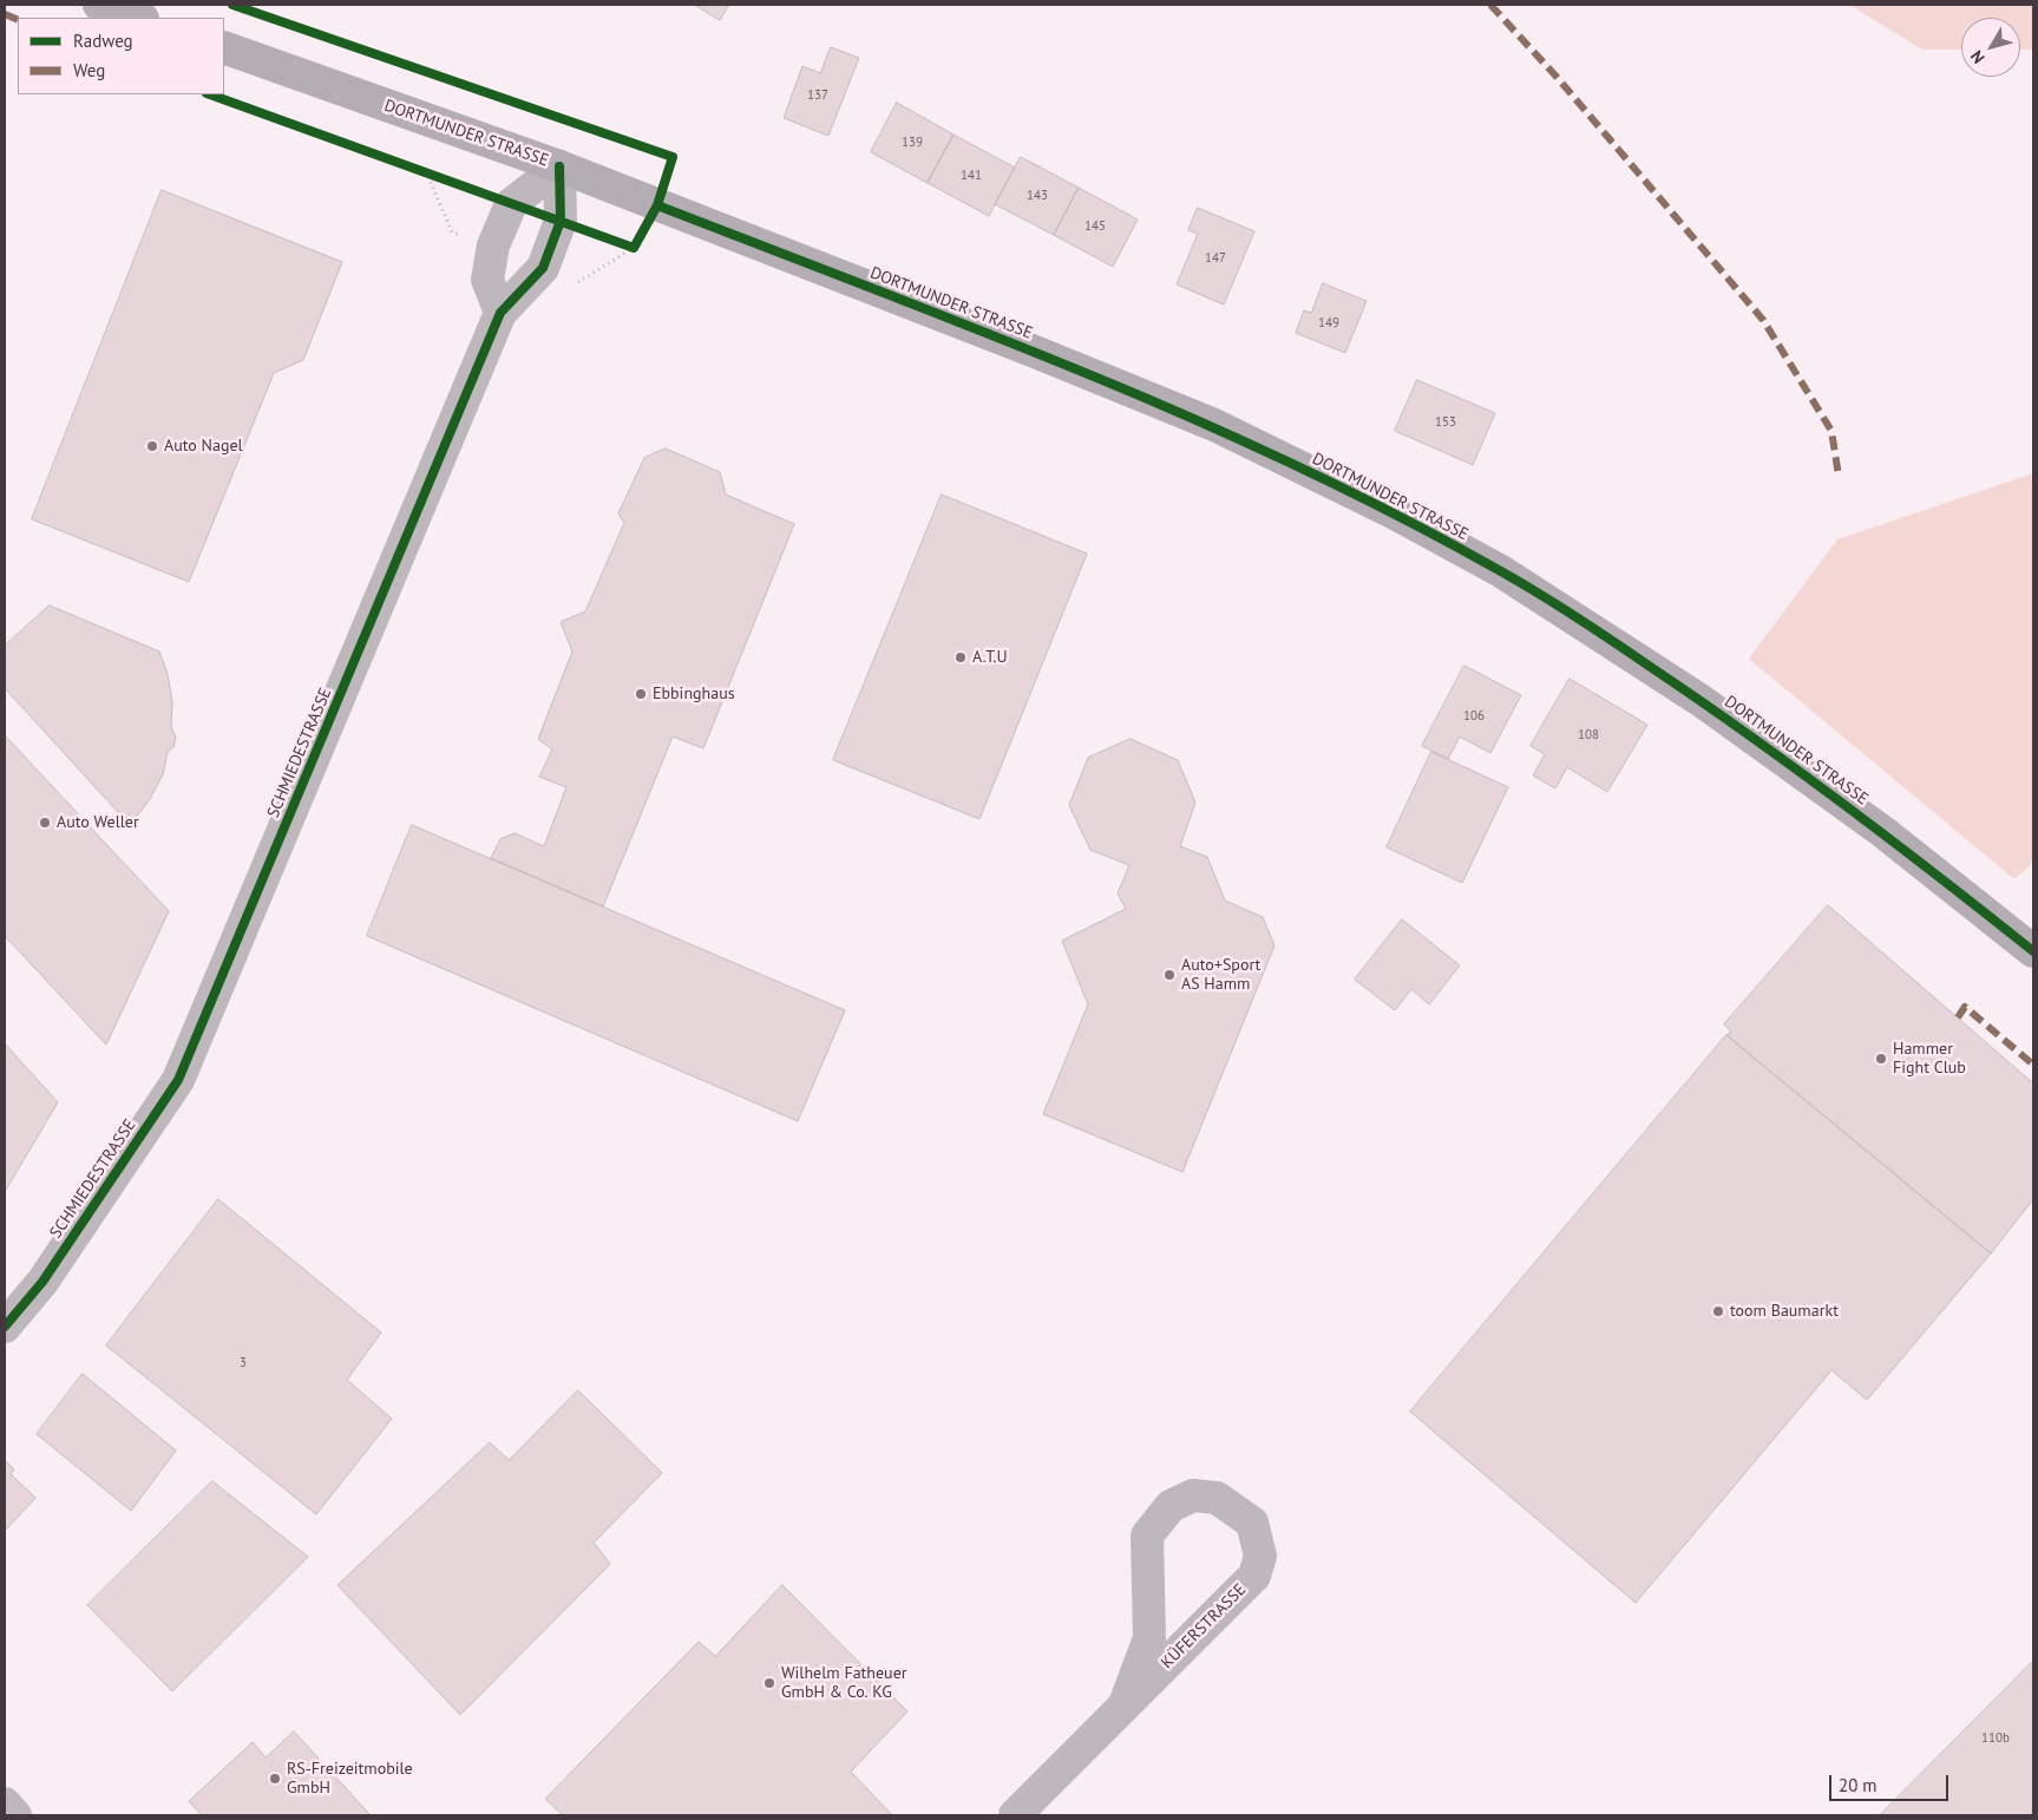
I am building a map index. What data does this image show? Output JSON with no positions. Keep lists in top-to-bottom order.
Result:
{
  "streets": {
    "main road": ["DORTMUNDER STRASSE"],
    "street": ["SCHMIEDESTRASSE", "KÜFERSTRASSE"]
  },
  "crossings": [
    ["DORTMUNDER STRASSE", "SCHMIEDESTRASSE"]
  ],
  "places": [
    "Auto Nagel",
    "A.T.U",
    "Ebbinghaus",
    "Auto Weller",
    "Auto+Sport AS Hamm",
    "Hammer Fight Club",
    "toom Baumarkt",
    "Wilhelm Fatheuer GmbH & Co. KG",
    "RS-Freizeitmobile GmbH"
  ],
  "house_numbers": [
    "137",
    "139",
    "141",
    "143",
    "145",
    "147",
    "149",
    "153",
    "106",
    "108",
    "3",
    "110b"
  ],
  "legend": ["Radweg", "Weg"],
  "scale_bar": "20 m",
  "north": "bottom left"
}
